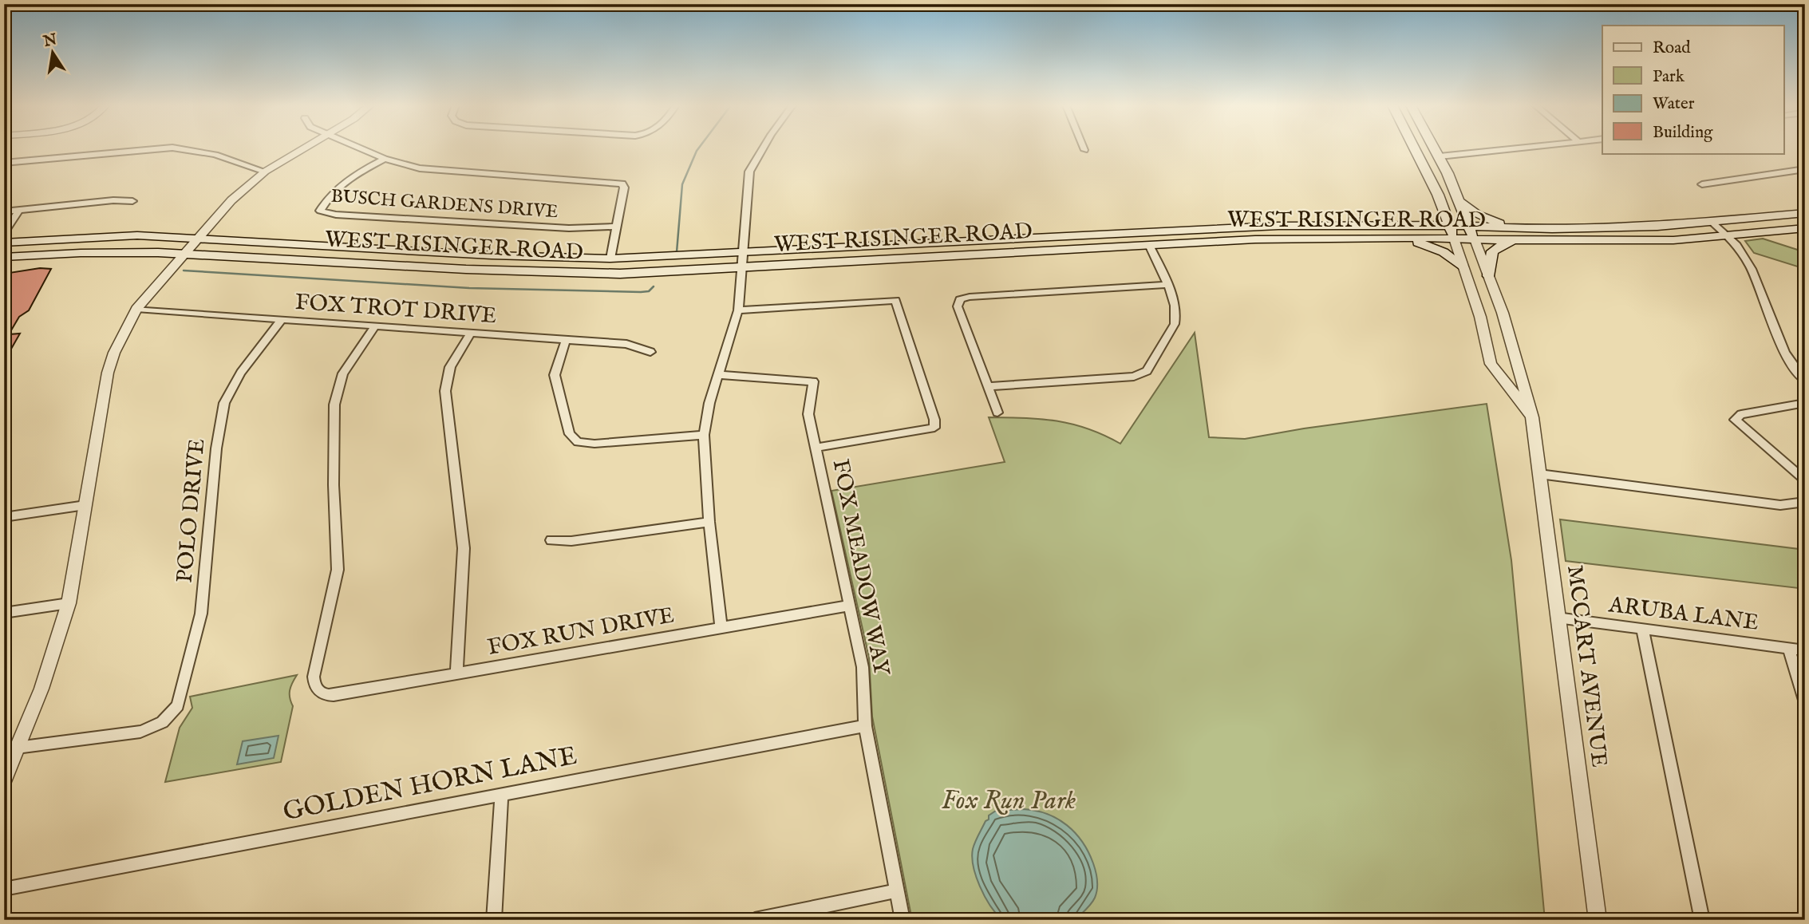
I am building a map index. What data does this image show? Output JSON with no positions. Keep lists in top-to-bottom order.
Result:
{
  "streets": {
    "main road": ["WEST RISINGER ROAD", "MCCART AVENUE"],
    "street": [
      "BUSCH GARDENS DRIVE",
      "FOX TROT DRIVE",
      "POLO DRIVE",
      "FOX MEADOW WAY",
      "ARUBA LANE",
      "FOX RUN DRIVE",
      "GOLDEN HORN LANE"
    ]
  },
  "crossings": [
    ["WEST RISINGER ROAD", "MCCART AVENUE"],
    ["FOX TROT DRIVE", "POLO DRIVE"],
    ["FOX MEADOW WAY", "FOX RUN DRIVE"],
    ["FOX MEADOW WAY", "GOLDEN HORN LANE"],
    ["ARUBA LANE", "MCCART AVENUE"]
  ],
  "parks": ["Fox Run Park"],
  "legend": [
    "Road",
    "Park",
    "Water",
    "Building"
  ],
  "north": "top"
}
